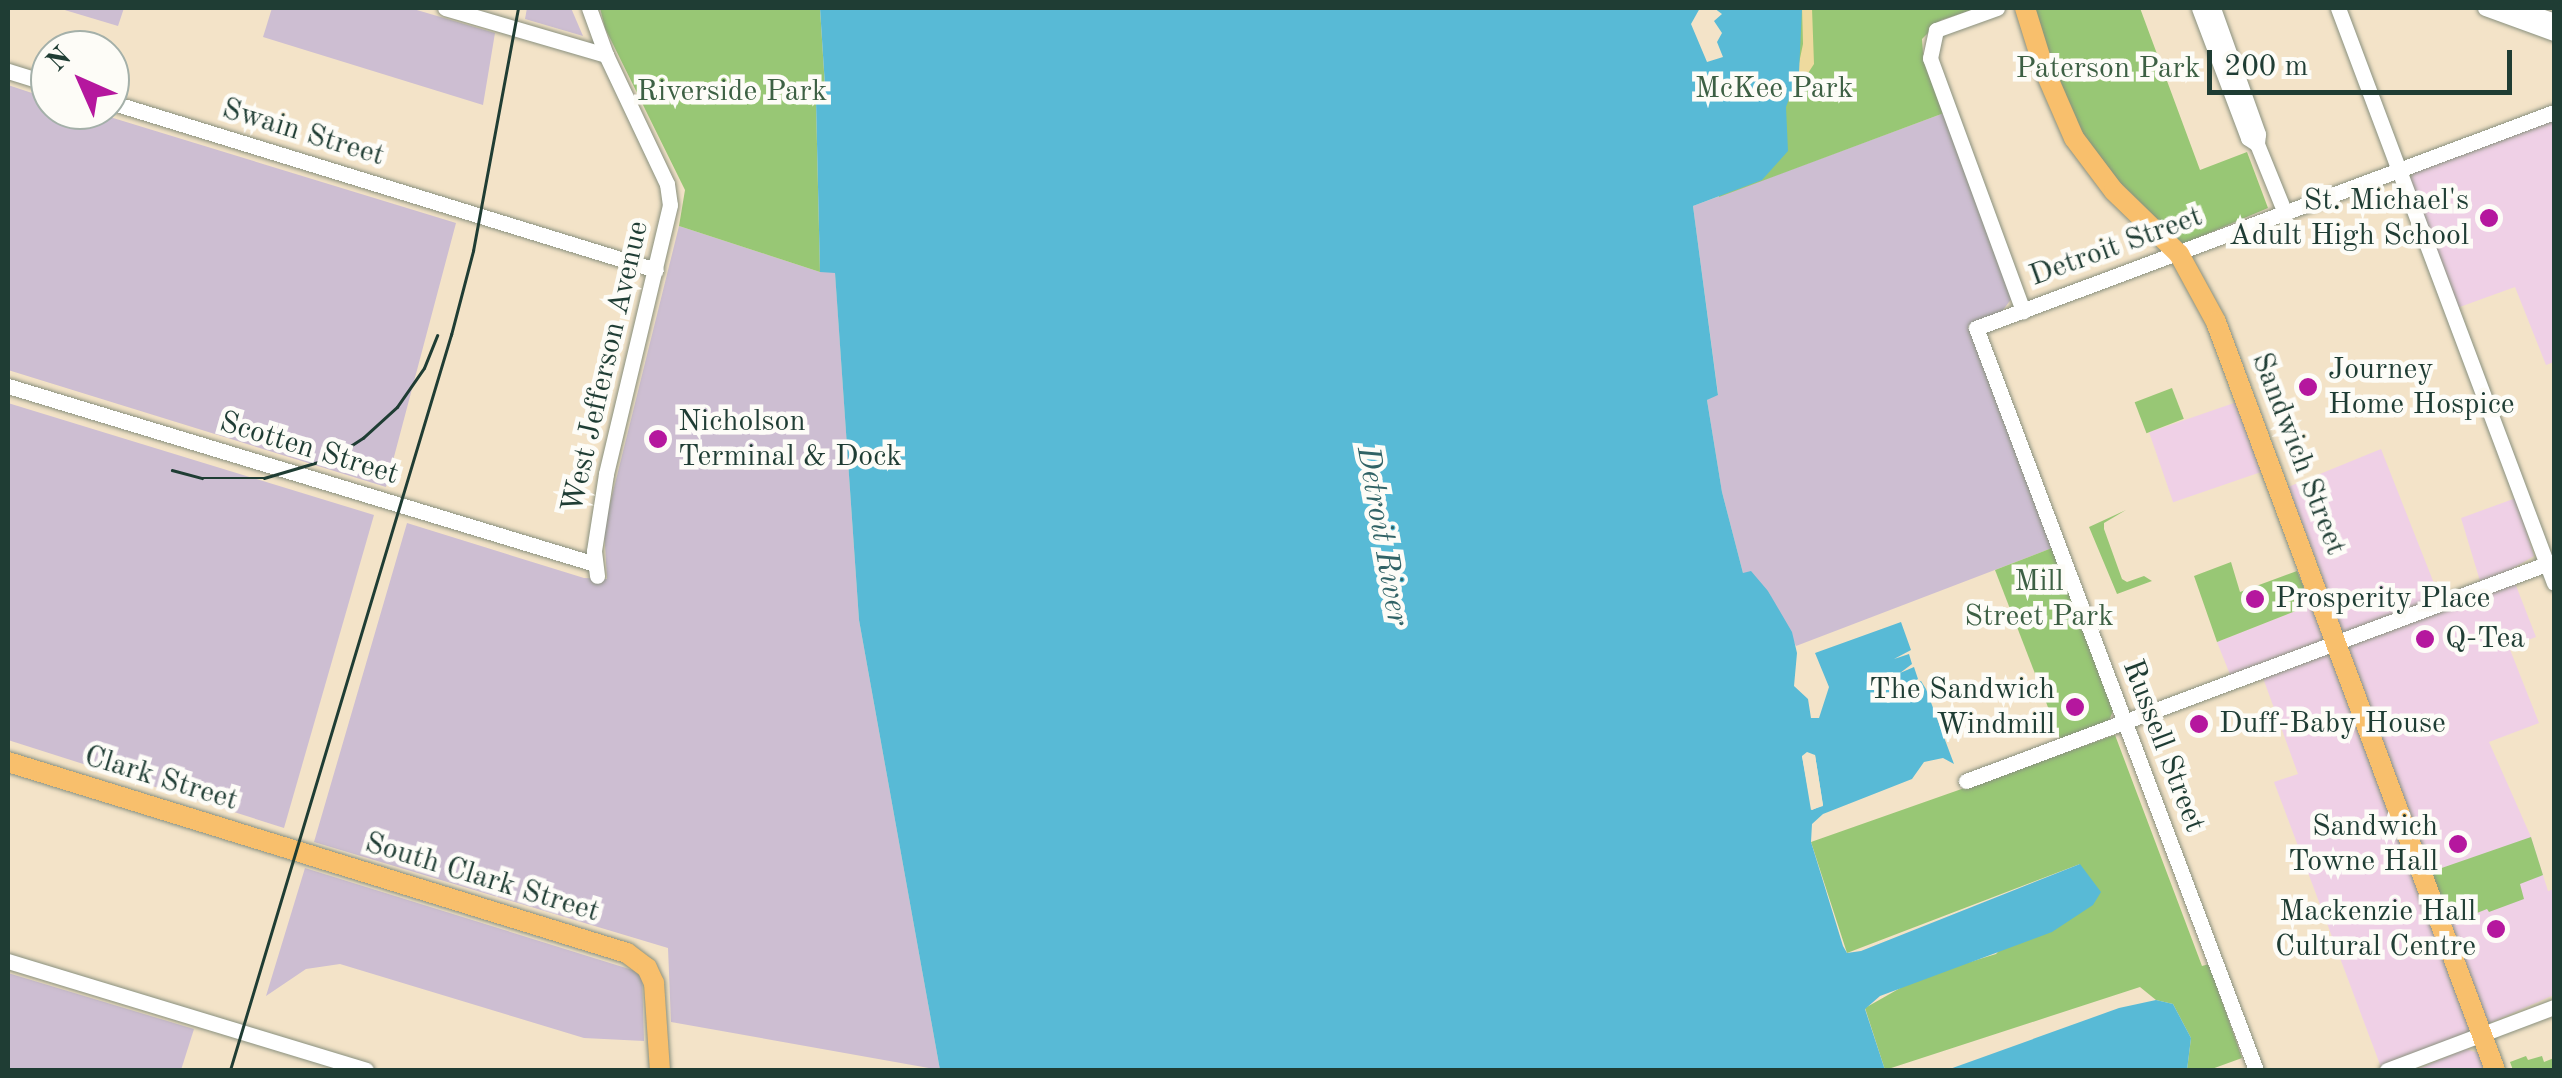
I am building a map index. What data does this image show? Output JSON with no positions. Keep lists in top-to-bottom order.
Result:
{
  "streets": {
    "main road": ["Sandwich Street", "Clark Street", "South Clark Street"],
    "street": [
      "Swain Street",
      "Detroit Street",
      "West Jefferson Avenue",
      "Scotten Street",
      "Russell Street"
    ]
  },
  "crossings": [
    ["Swain Street", "West Jefferson Avenue"],
    ["Detroit Street", "Sandwich Street"],
    ["Detroit Street", "Russell Street"],
    ["West Jefferson Avenue", "Scotten Street"],
    ["Clark Street", "South Clark Street"]
  ],
  "water": ["Detroit River"],
  "parks": [
    "Paterson Park",
    "McKee Park",
    "Riverside Park",
    "Mill Street Park"
  ],
  "places": [
    "St. Michael's Adult High School",
    "Journey Home Hospice",
    "Nicholson Terminal & Dock",
    "Prosperity Place",
    "Q-Tea",
    "The Sandwich Windmill",
    "Duff-Baby House",
    "Sandwich Towne Hall",
    "Mackenzie Hall Cultural Centre"
  ],
  "scale_bar": "200 m",
  "north": "top left"
}
